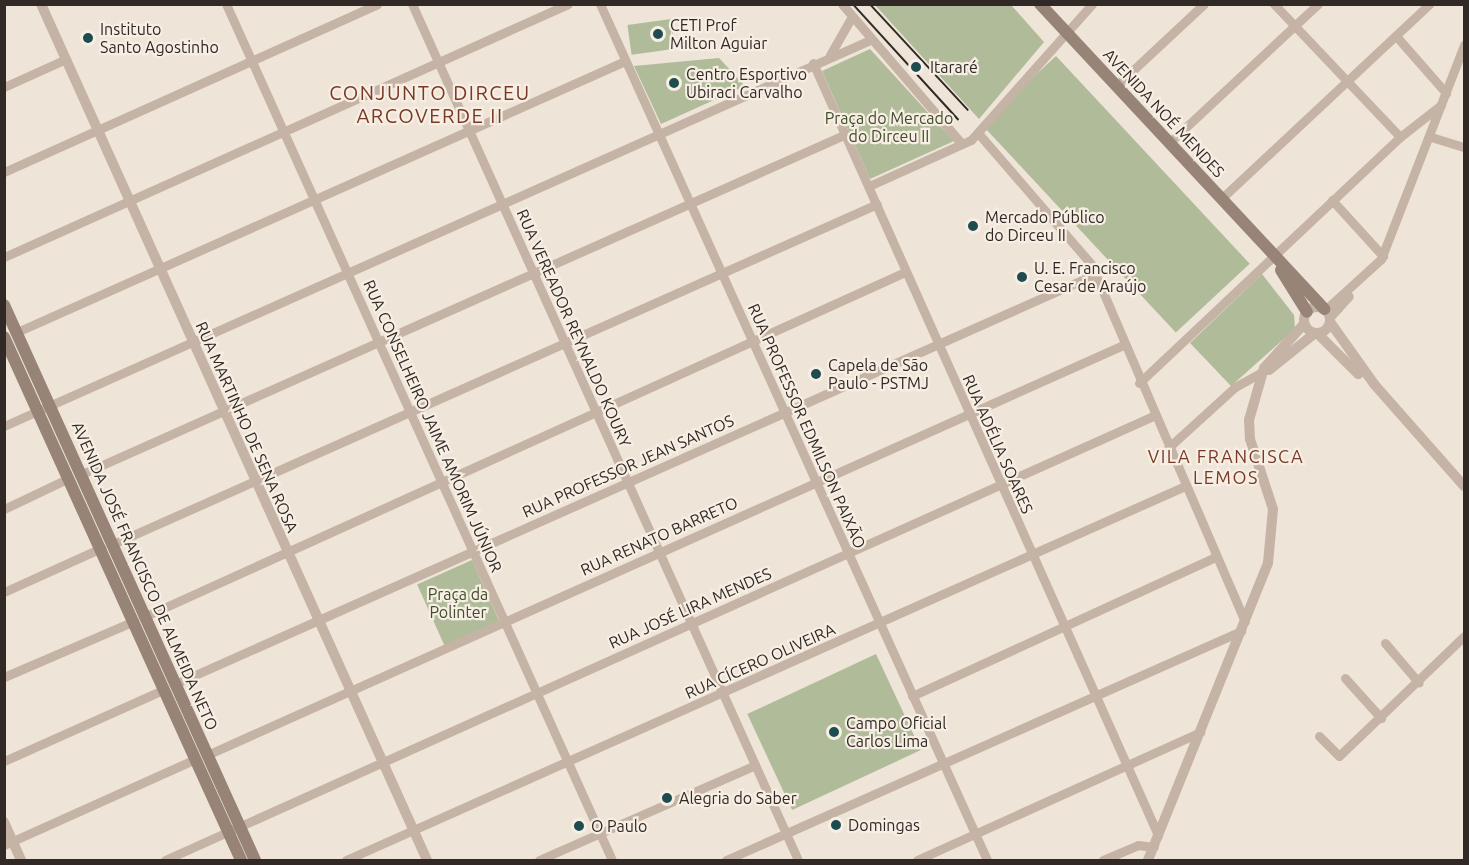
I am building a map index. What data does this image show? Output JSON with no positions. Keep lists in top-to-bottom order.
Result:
{
  "streets": {
    "main road": ["AVENIDA NOÉ MENDES", "AVENIDA JOSÉ FRANCISCO DE ALMEIDA NETO"],
    "street": [
      "RUA VEREADOR REYNALDO KOURY",
      "RUA CONSELHEIRO JAIME AMORIM JÚNIOR",
      "RUA PROFESSOR EDMILSON PAIXÃO",
      "RUA MARTINHO DE SENA ROSA",
      "RUA ADÉLIA SOARES",
      "RUA PROFESSOR JEAN SANTOS",
      "RUA RENATO BARRETO",
      "RUA JOSÉ LIRA MENDES",
      "RUA CÍCERO OLIVEIRA"
    ]
  },
  "crossings": [
    ["RUA VEREADOR REYNALDO KOURY", "RUA PROFESSOR JEAN SANTOS"],
    ["RUA VEREADOR REYNALDO KOURY", "RUA RENATO BARRETO"],
    ["RUA VEREADOR REYNALDO KOURY", "RUA JOSÉ LIRA MENDES"],
    ["RUA VEREADOR REYNALDO KOURY", "RUA CÍCERO OLIVEIRA"],
    ["RUA CONSELHEIRO JAIME AMORIM JÚNIOR", "RUA PROFESSOR JEAN SANTOS"],
    ["RUA CONSELHEIRO JAIME AMORIM JÚNIOR", "RUA RENATO BARRETO"],
    ["RUA CONSELHEIRO JAIME AMORIM JÚNIOR", "RUA JOSÉ LIRA MENDES"],
    ["RUA CONSELHEIRO JAIME AMORIM JÚNIOR", "RUA CÍCERO OLIVEIRA"],
    ["RUA PROFESSOR EDMILSON PAIXÃO", "RUA PROFESSOR JEAN SANTOS"],
    ["RUA PROFESSOR EDMILSON PAIXÃO", "RUA RENATO BARRETO"],
    ["RUA PROFESSOR EDMILSON PAIXÃO", "RUA JOSÉ LIRA MENDES"],
    ["RUA PROFESSOR EDMILSON PAIXÃO", "RUA CÍCERO OLIVEIRA"],
    ["RUA MARTINHO DE SENA ROSA", "RUA PROFESSOR JEAN SANTOS"],
    ["RUA MARTINHO DE SENA ROSA", "RUA RENATO BARRETO"],
    ["RUA MARTINHO DE SENA ROSA", "RUA JOSÉ LIRA MENDES"],
    ["RUA MARTINHO DE SENA ROSA", "RUA CÍCERO OLIVEIRA"],
    ["RUA ADÉLIA SOARES", "RUA PROFESSOR JEAN SANTOS"],
    ["RUA ADÉLIA SOARES", "RUA RENATO BARRETO"],
    ["RUA ADÉLIA SOARES", "RUA JOSÉ LIRA MENDES"],
    ["RUA ADÉLIA SOARES", "RUA CÍCERO OLIVEIRA"],
    ["RUA PROFESSOR JEAN SANTOS", "AVENIDA JOSÉ FRANCISCO DE ALMEIDA NETO"],
    ["RUA RENATO BARRETO", "AVENIDA JOSÉ FRANCISCO DE ALMEIDA NETO"],
    ["AVENIDA JOSÉ FRANCISCO DE ALMEIDA NETO", "RUA JOSÉ LIRA MENDES"]
  ],
  "districts": ["CONJUNTO DIRCEU ARCOVERDE II", "VILA FRANCISCA LEMOS"],
  "parks": ["Praça do Mercado do Dirceu II", "Praça da Polinter"],
  "places": [
    "CETI Prof Milton Aguiar",
    "Instituto Santo Agostinho",
    "Itararé",
    "Centro Esportivo Ubiraci Carvalho",
    "Mercado Público do Dirceu II",
    "U. E. Francisco Cesar de Araújo",
    "Capela de São Paulo - PSTMJ",
    "Campo Oficial Carlos Lima",
    "Alegria do Saber",
    "Domingas",
    "O Paulo"
  ]
}
